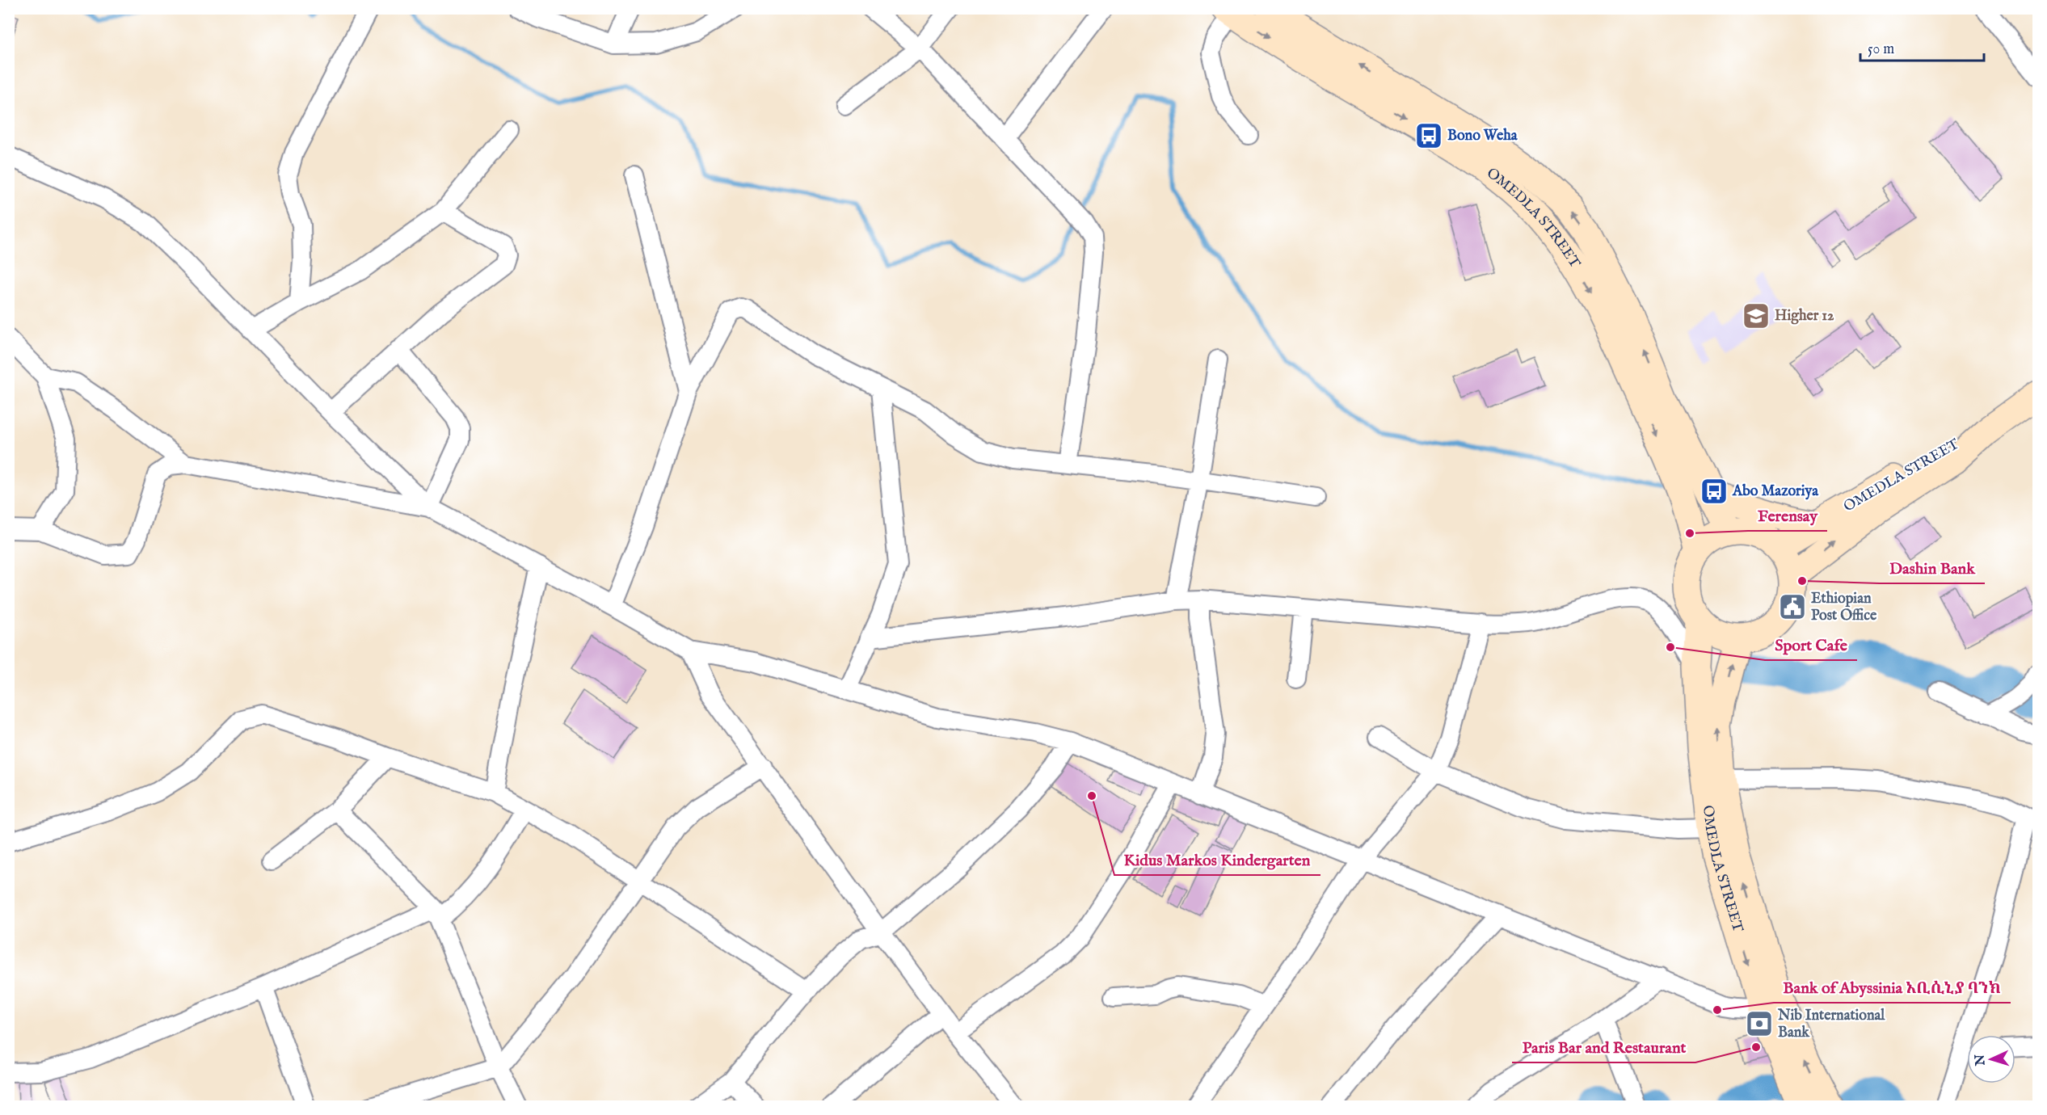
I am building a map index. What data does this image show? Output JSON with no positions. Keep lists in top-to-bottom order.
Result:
{
  "streets": {
    "main road": ["OMEDLA STREET"]
  },
  "places": {
    "bus stop": ["Bono Weha", "Abo Mazoriya"],
    "school or university": ["Higher 12"],
    "other": [
      "Ferensay",
      "Dashin Bank",
      "Sport Cafe",
      "Kidus Markos Kindergarten",
      "Bank of Abyssinia አቢሲኒያ ባንክ",
      "Paris Bar and Restaurant"
    ],
    "public building": ["Ethiopian Post Office"],
    "bank": ["Nib International Bank"]
  },
  "scale_bar": "50 m",
  "north": "left"
}
